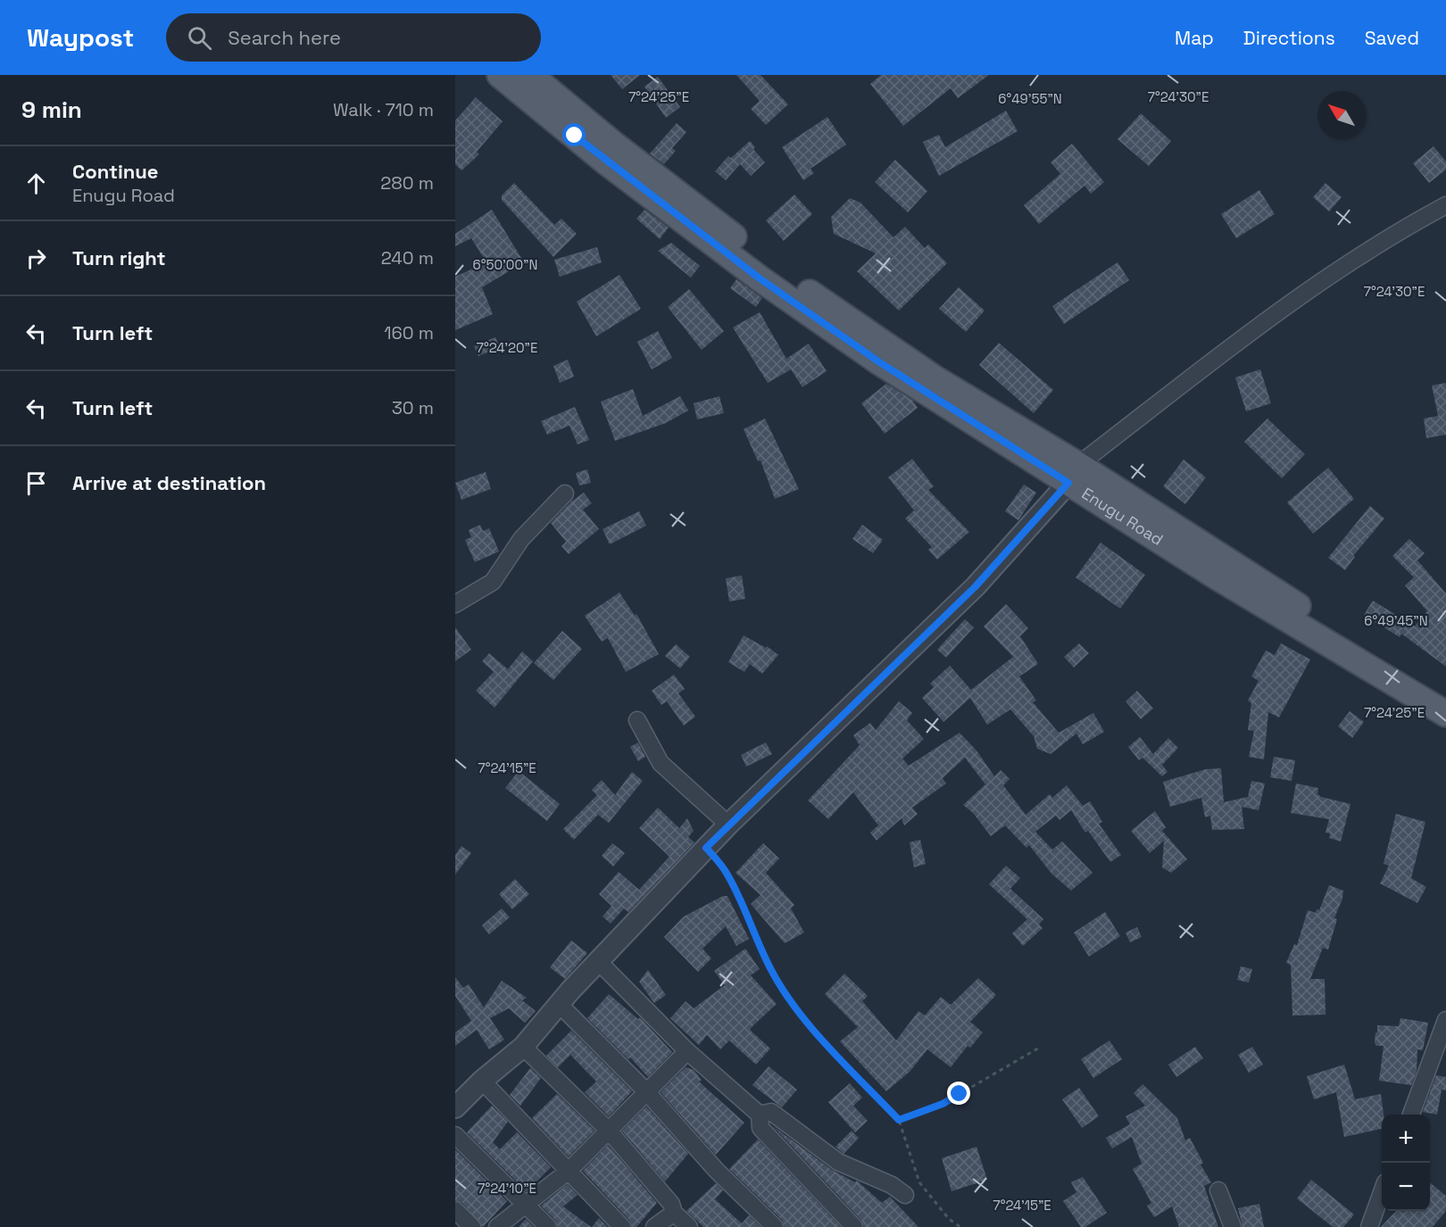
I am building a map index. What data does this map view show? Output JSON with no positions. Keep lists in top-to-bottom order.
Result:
{
  "streets": {
    "main road": ["Enugu Road"]
  },
  "north": "top left",
  "page": {
    "header": "Waypost",
    "search": "Search here",
    "nav": ["Map", "Directions", "Saved"],
    "heading": ["9 min", "Walk · 710 m"],
    "list": [
      ["Continue", "Enugu Road", "280 m"],
      ["Turn right", "240 m"],
      ["Turn left", "160 m"],
      ["Turn left", "30 m"],
      "Arrive at destination"
    ],
    "map_buttons": ["+", "−"]
  },
  "coordinates": [
    "7°24'25\"E",
    "7°24'30\"E",
    "6°49'55\"N",
    "6°50'00\"N",
    "7°24'20\"E",
    "6°49'45\"N",
    "7°24'15\"E",
    "7°24'10\"E"
  ]
}
